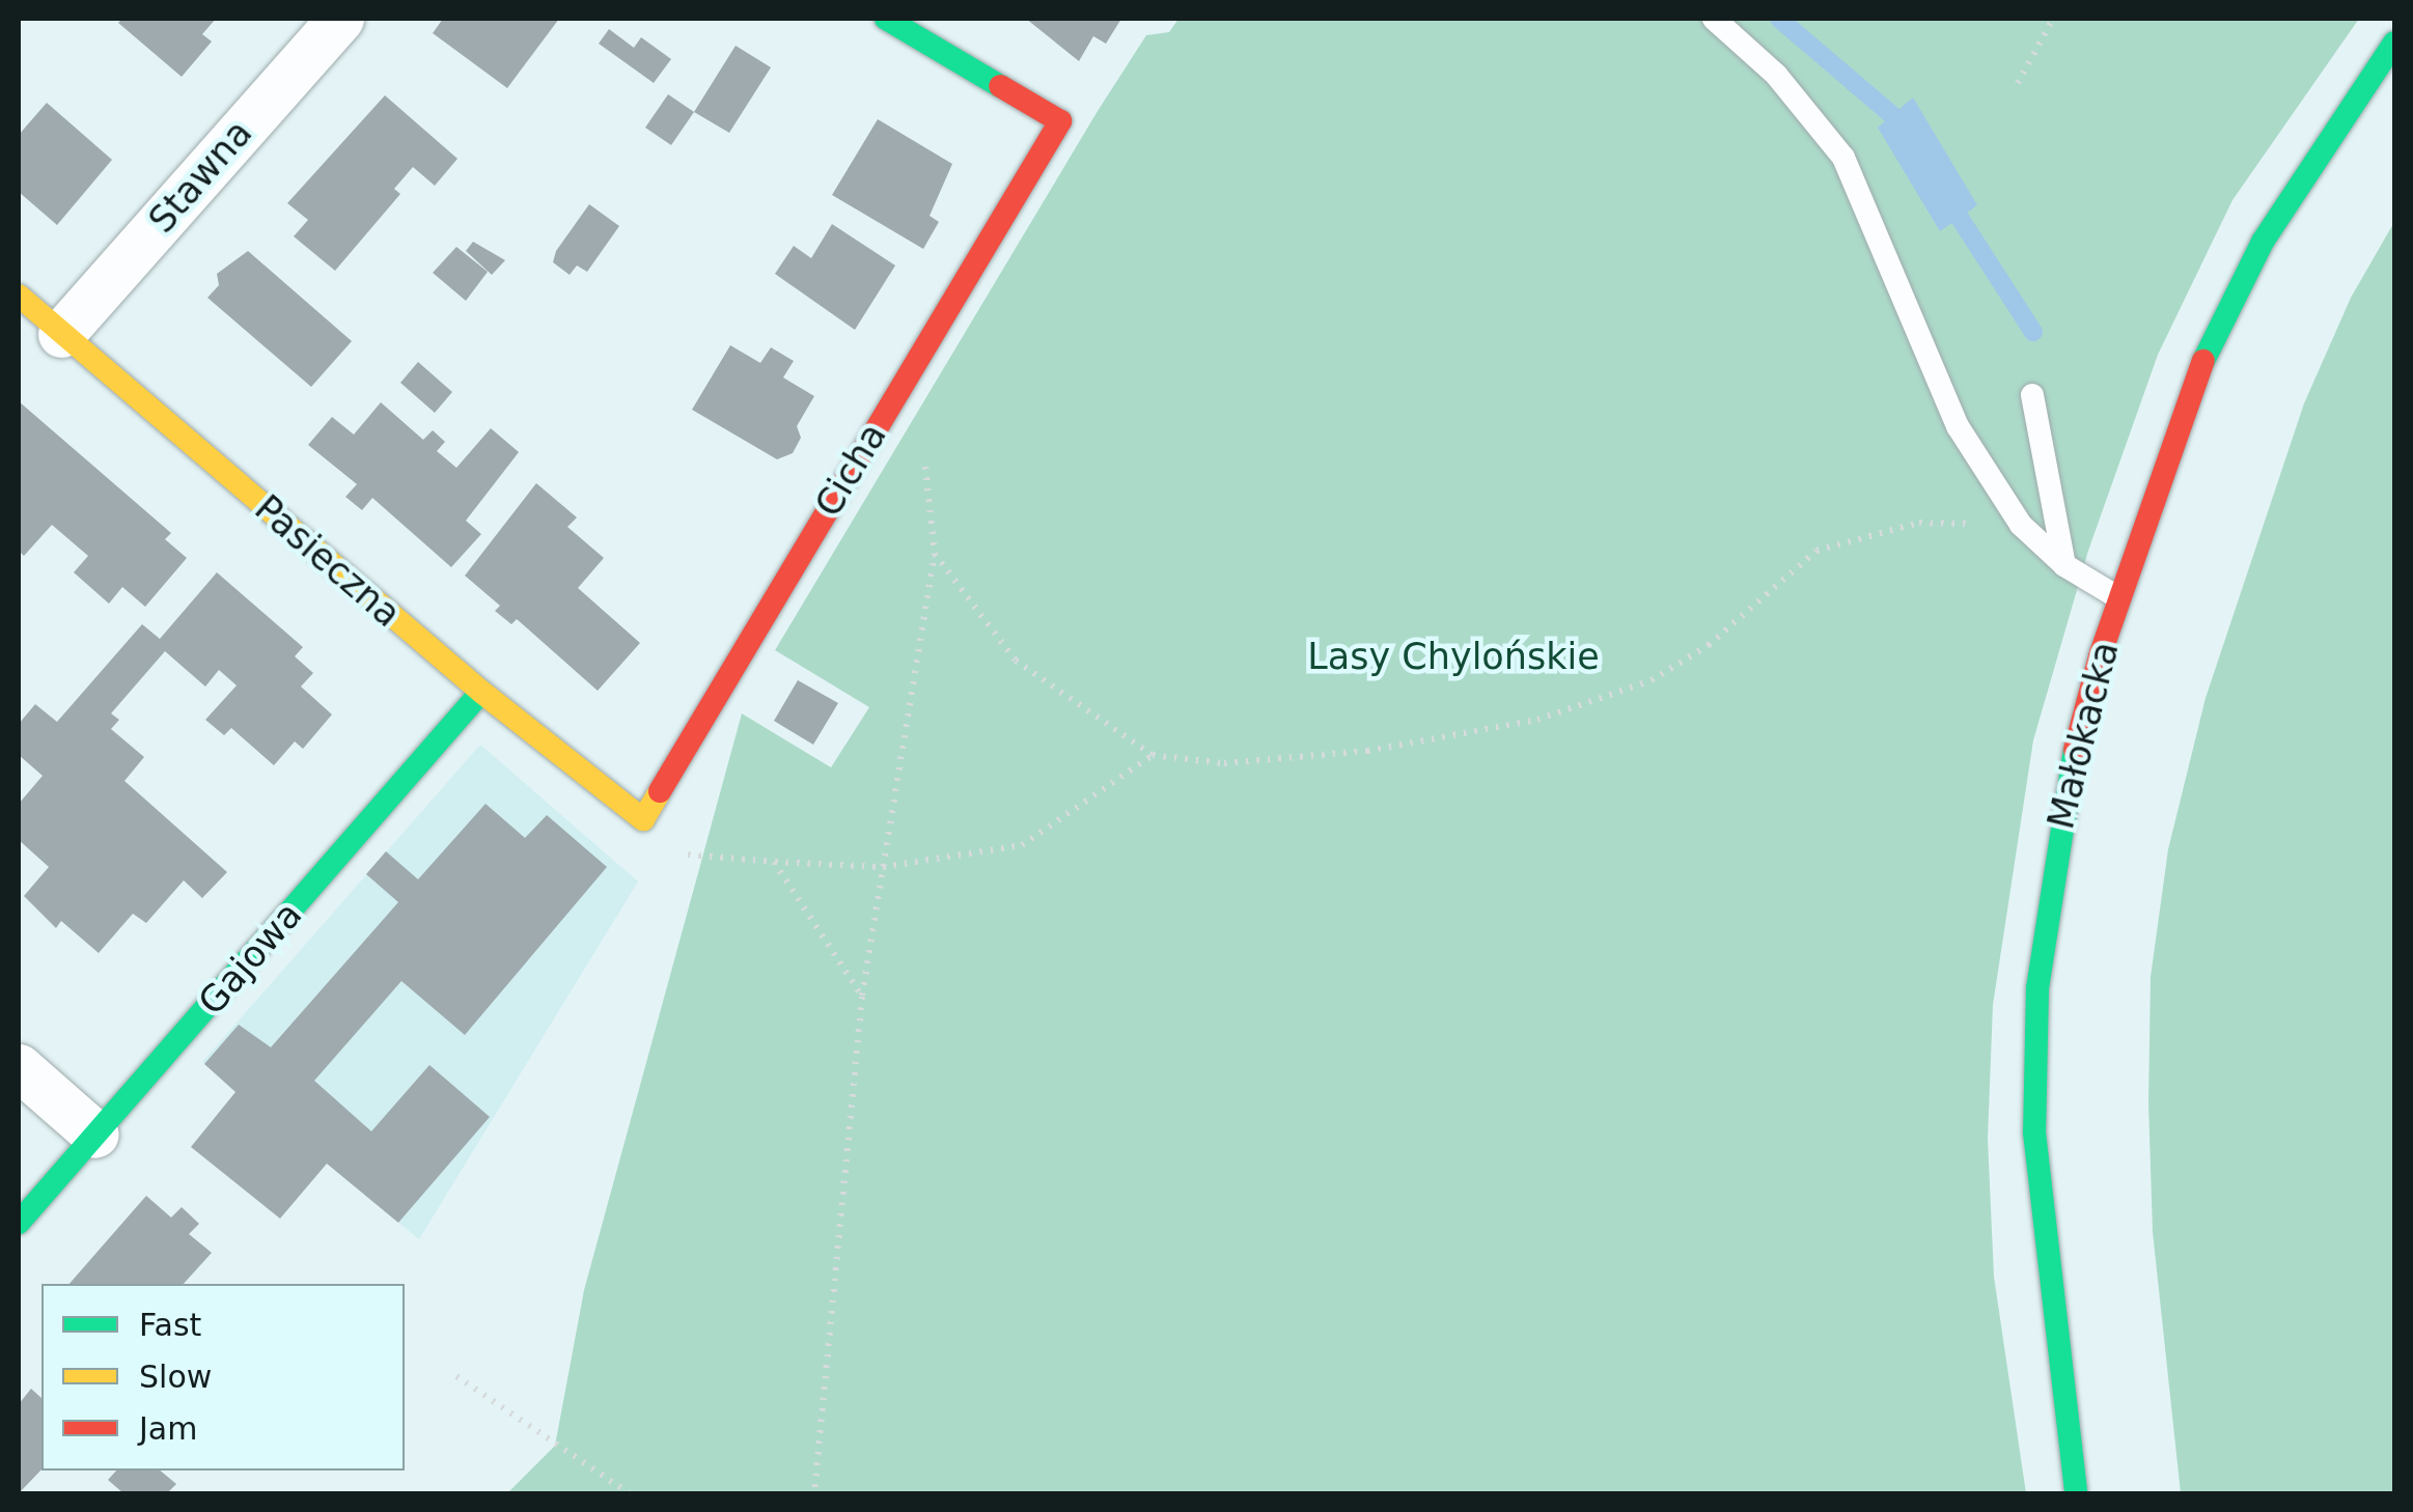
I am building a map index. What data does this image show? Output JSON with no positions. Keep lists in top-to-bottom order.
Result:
{
  "streets": {
    "street": [
      "Stawna",
      "Cicha",
      "Pasieczna",
      "Małokacka",
      "Gajowa"
    ]
  },
  "crossings": [
    ["Stawna", "Pasieczna"],
    ["Cicha", "Pasieczna"],
    ["Pasieczna", "Gajowa"]
  ],
  "parks": ["Lasy Chylońskie"],
  "legend": ["Fast", "Slow", "Jam"]
}
